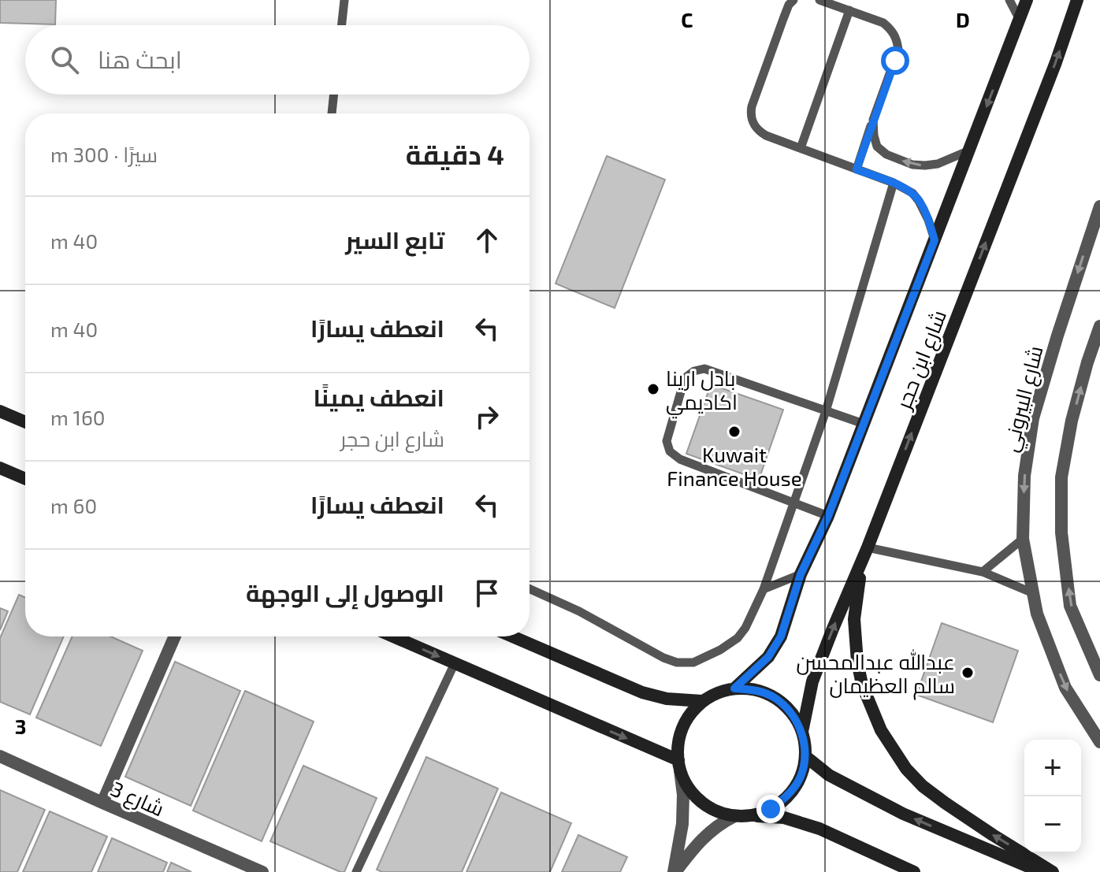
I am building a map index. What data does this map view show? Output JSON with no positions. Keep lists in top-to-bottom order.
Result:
{
  "streets": {
    "main road": ["شارع ابن حجر"],
    "street": ["شارع البيروني", "شارع 3"]
  },
  "places": ["بادل ارينا اكاديمي", "Kuwait Finance House", "عبدالله عبدالمحسن سالم العظيمان"],
  "page": {
    "search": "ابحث هنا",
    "heading": ["4 دقيقة", "سيرًا · 300 m"],
    "list": [
      ["تابع السير", "40 m"],
      ["انعطف يسارًا", "40 m"],
      ["انعطف يمينًا", "شارع ابن حجر", "160 m"],
      ["انعطف يسارًا", "60 m"],
      "الوصول إلى الوجهة"
    ],
    "map_buttons": ["+", "−"]
  },
  "grid": {
    "columns": ["C", "D"],
    "rows": ["3"]
  }
}
